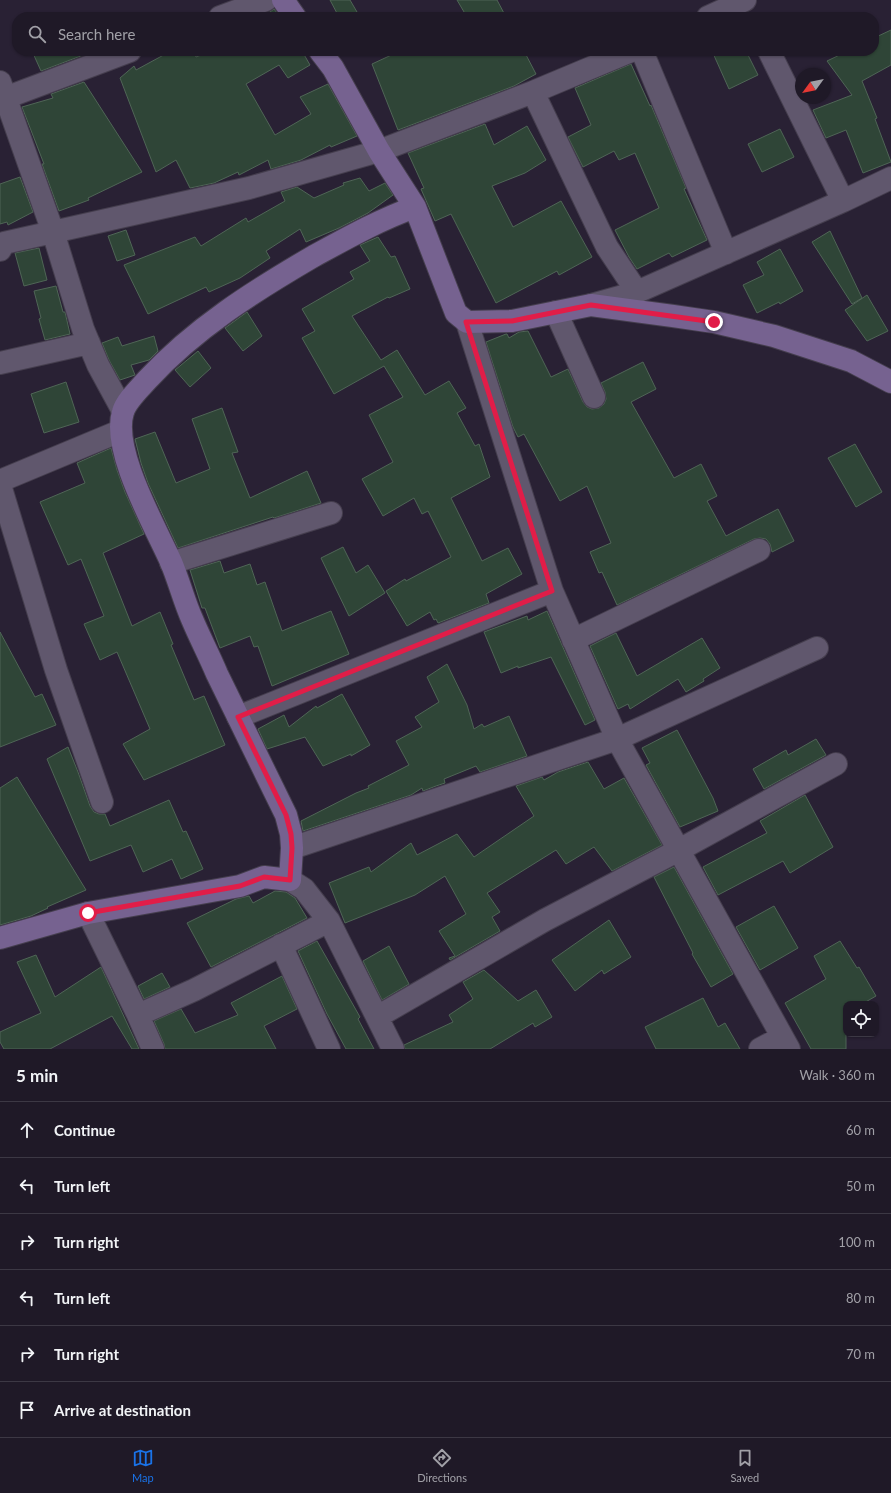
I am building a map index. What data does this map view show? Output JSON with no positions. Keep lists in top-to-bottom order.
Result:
{
  "north": "bottom left",
  "page": {
    "search": "Search here",
    "heading": ["5 min", "Walk · 360 m"],
    "list": [
      ["Continue", "60 m"],
      ["Turn left", "50 m"],
      ["Turn right", "100 m"],
      ["Turn left", "80 m"],
      ["Turn right", "70 m"],
      "Arrive at destination"
    ],
    "nav": ["Map", "Directions", "Saved"]
  }
}
